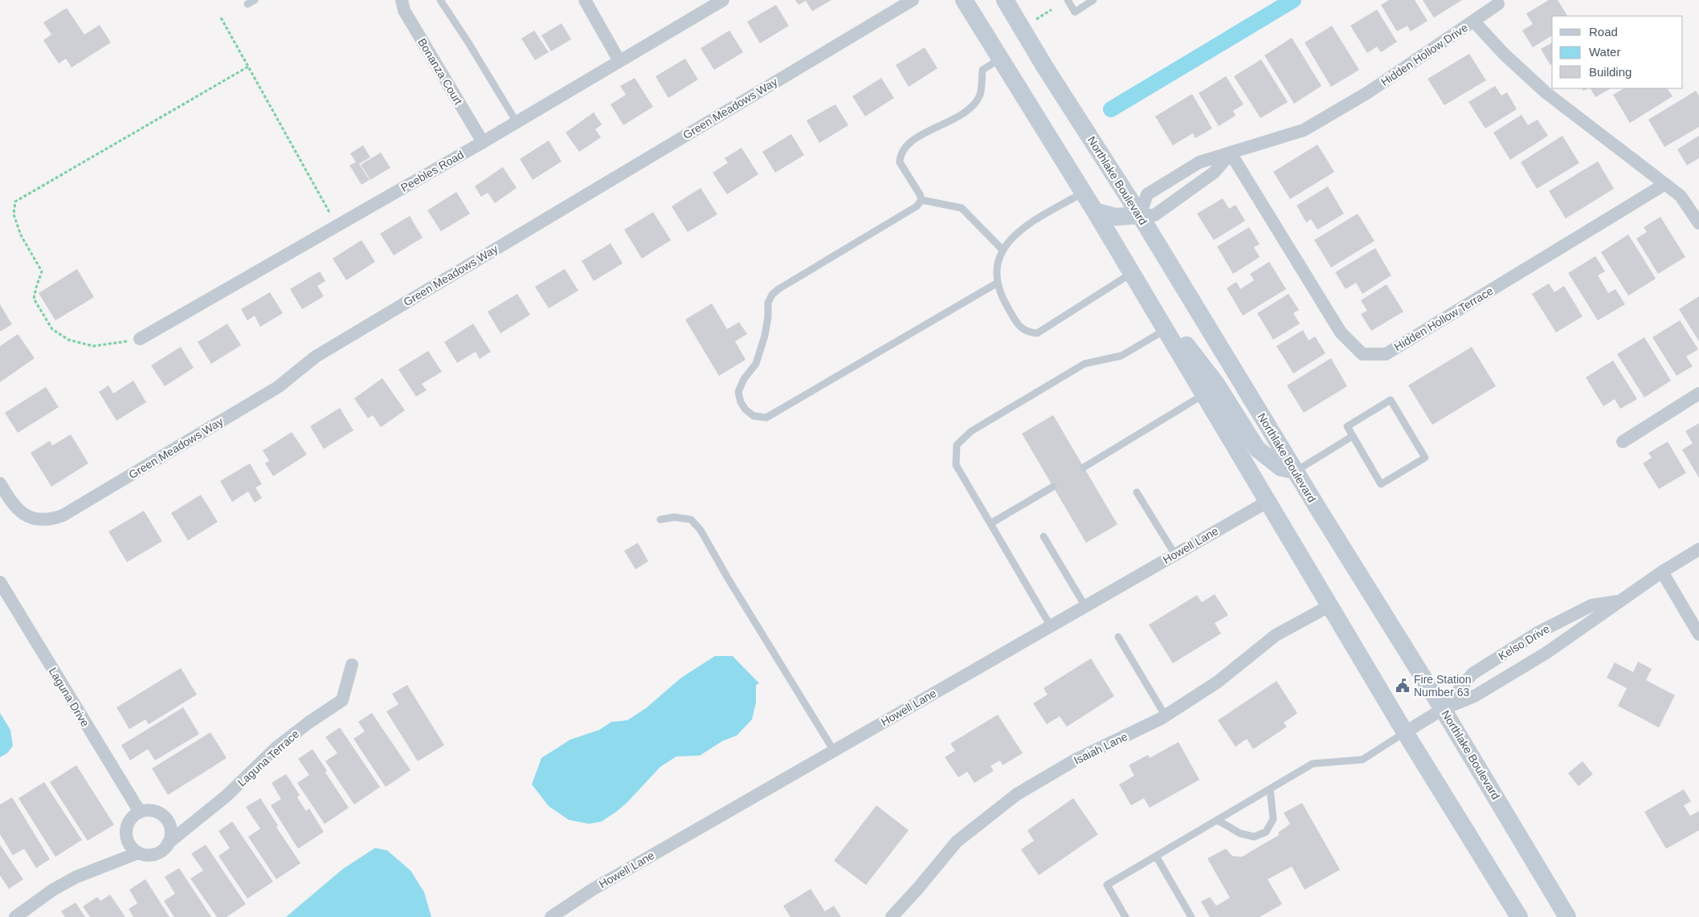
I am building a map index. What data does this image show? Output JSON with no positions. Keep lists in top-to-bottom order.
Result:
{
  "streets": {
    "main road": ["Northlake Boulevard"],
    "street": [
      "Hidden Hollow Drive",
      "Bonanza Court",
      "Green Meadows Way",
      "Peebles Road",
      "Hidden Hollow Terrace",
      "Howell Lane",
      "Kelso Drive",
      "Laguna Drive",
      "Isaiah Lane",
      "Laguna Terrace"
    ]
  },
  "crossings": [
    ["Hidden Hollow Drive", "Northlake Boulevard"],
    ["Hidden Hollow Drive", "Hidden Hollow Terrace"],
    ["Bonanza Court", "Peebles Road"],
    ["Northlake Boulevard", "Kelso Drive"],
    ["Laguna Drive", "Laguna Terrace"]
  ],
  "places": {
    "public building": ["Fire Station Number 63"]
  },
  "legend": ["Road", "Water", "Building"]
}
